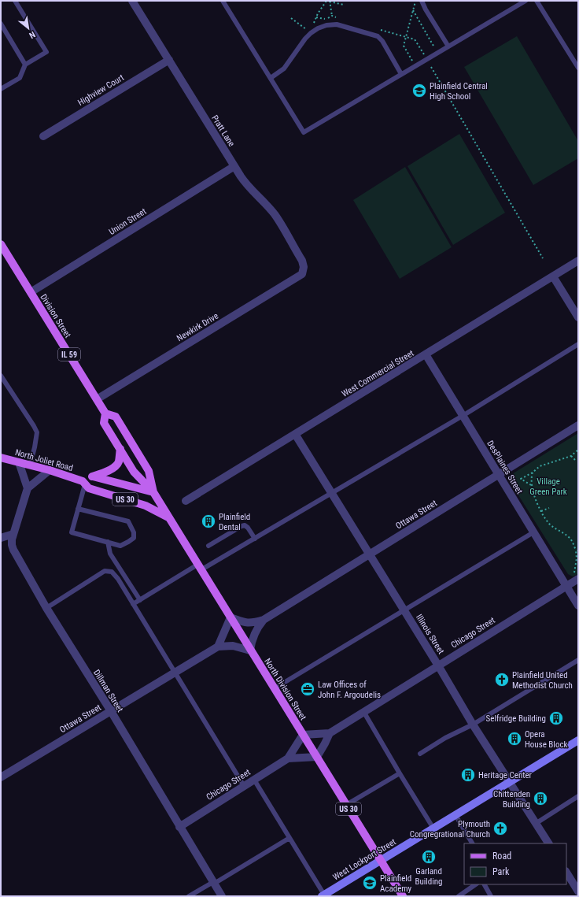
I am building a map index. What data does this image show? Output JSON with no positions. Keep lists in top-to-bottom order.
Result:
{
  "streets": {
    "main road": [
      "Division Street",
      "IL 59",
      "North Joliet Road",
      "US 30",
      "North Division Street",
      "West Lockport Street"
    ],
    "street": [
      "Highview Court",
      "Pratt Lane",
      "Union Street",
      "Newkirk Drive",
      "West Commercial Street",
      "DesPlaines Street",
      "Ottawa Street",
      "Chicago Street",
      "Illinois Street",
      "Dillman Street"
    ]
  },
  "crossings": [
    ["Highview Court", "Pratt Lane"],
    ["Pratt Lane", "Union Street"],
    ["Pratt Lane", "Newkirk Drive"],
    ["Union Street", "Division Street"],
    ["Division Street", "Newkirk Drive"],
    ["Division Street", "US 30"],
    ["Division Street", "North Division Street"],
    ["West Commercial Street", "DesPlaines Street"],
    ["West Commercial Street", "Illinois Street"],
    ["North Joliet Road", "North Division Street"],
    ["DesPlaines Street", "Ottawa Street"],
    ["DesPlaines Street", "Chicago Street"],
    ["US 30", "North Division Street"],
    ["Ottawa Street", "Illinois Street"],
    ["Ottawa Street", "North Division Street"],
    ["Ottawa Street", "Dillman Street"],
    ["Chicago Street", "Illinois Street"],
    ["Chicago Street", "North Division Street"],
    ["Chicago Street", "Dillman Street"],
    ["Illinois Street", "West Lockport Street"],
    ["North Division Street", "West Lockport Street"]
  ],
  "parks": ["Village Green Park"],
  "places": {
    "school or university": ["Plainfield Central High School", "Plainfield Academy"],
    "building": [
      "Plainfield Dental",
      "Selfridge Building",
      "Opera House Block",
      "Heritage Center",
      "Chittenden Building",
      "Garland Building"
    ],
    "church": ["Plainfield United Methodist Church", "Plymouth Congregrational Church"],
    "office": ["Law Offices of John F. Argoudelis"]
  },
  "legend": ["Road", "Park"],
  "north": "bottom right"
}
